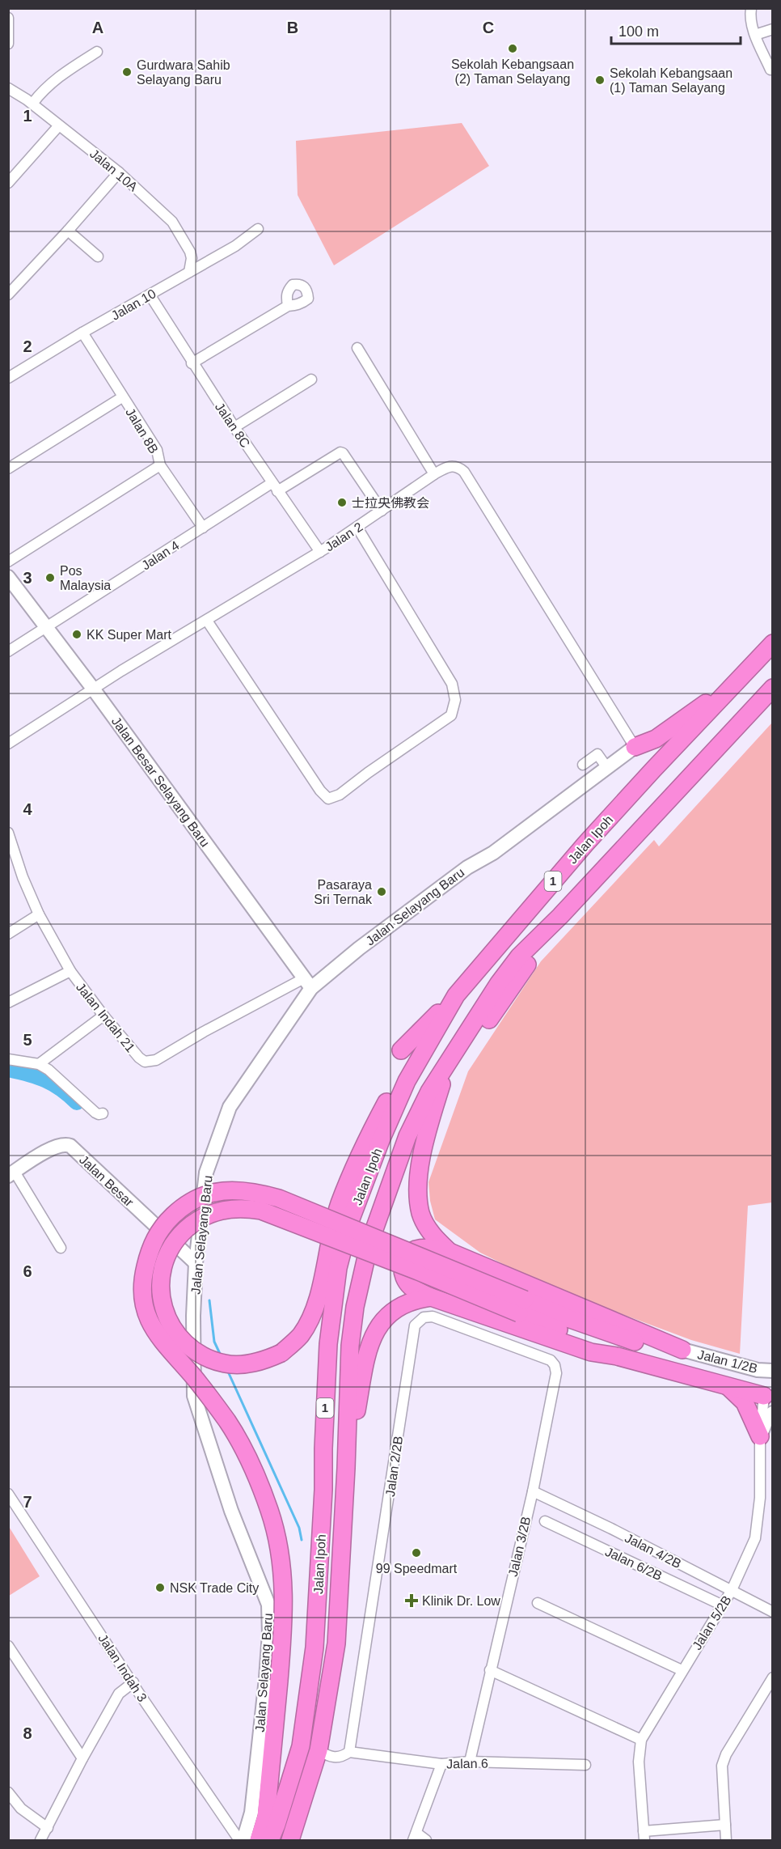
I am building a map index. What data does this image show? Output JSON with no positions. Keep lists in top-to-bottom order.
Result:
{
  "streets": {
    "highway": ["Jalan Ipoh", "1"],
    "street": [
      "Jalan 10A",
      "Jalan 10",
      "Jalan 8C",
      "Jalan 8B",
      "Jalan 2",
      "Jalan 4",
      "Jalan Besar Selayang Baru",
      "Jalan Selayang Baru",
      "Jalan Indah 21",
      "Jalan Besar",
      "Jalan 1/2B",
      "Jalan 2/2B",
      "Jalan 3/2B",
      "Jalan 4/2B",
      "Jalan 6/2B",
      "Jalan 5/2B",
      "Jalan Indah 3",
      "Jalan 6"
    ]
  },
  "crossings": [
    ["Jalan 10A", "Jalan 10"],
    ["Jalan 10", "Jalan 8C"],
    ["Jalan 10", "Jalan 8B"],
    ["Jalan 8C", "Jalan 2"],
    ["Jalan 8C", "Jalan 4"],
    ["Jalan 8B", "Jalan 4"],
    ["Jalan 2", "Jalan 4"],
    ["Jalan 2", "Jalan Besar Selayang Baru"],
    ["Jalan 2", "Jalan Selayang Baru"],
    ["Jalan 4", "Jalan Besar Selayang Baru"],
    ["Jalan Besar Selayang Baru", "Jalan Selayang Baru"],
    ["Jalan Besar Selayang Baru", "Jalan Indah 21"],
    ["Jalan Ipoh", "Jalan 6"],
    ["Jalan Selayang Baru", "Jalan Indah 21"],
    ["Jalan Selayang Baru", "Jalan Besar"],
    ["Jalan 2/2B", "Jalan 3/2B"],
    ["Jalan 2/2B", "Jalan 6"],
    ["Jalan 3/2B", "Jalan 4/2B"],
    ["Jalan 3/2B", "Jalan 6"],
    ["Jalan 4/2B", "Jalan 5/2B"],
    ["Jalan 6/2B", "Jalan 5/2B"]
  ],
  "places": {
    "other": [
      "Sekolah Kebangsaan (2) Taman Selayang",
      "Gurdwara Sahib Selayang Baru",
      "Sekolah Kebangsaan (1) Taman Selayang",
      "士拉央佛教会",
      "Pos Malaysia",
      "KK Super Mart",
      "Pasaraya Sri Ternak",
      "99 Speedmart",
      "NSK Trade City"
    ],
    "health": ["Klinik Dr. Low"]
  },
  "scale_bar": "100 m",
  "grid": {
    "columns": ["A", "B", "C"],
    "rows": [
      "1",
      "2",
      "3",
      "4",
      "5",
      "6",
      "7",
      "8"
    ]
  }
}
